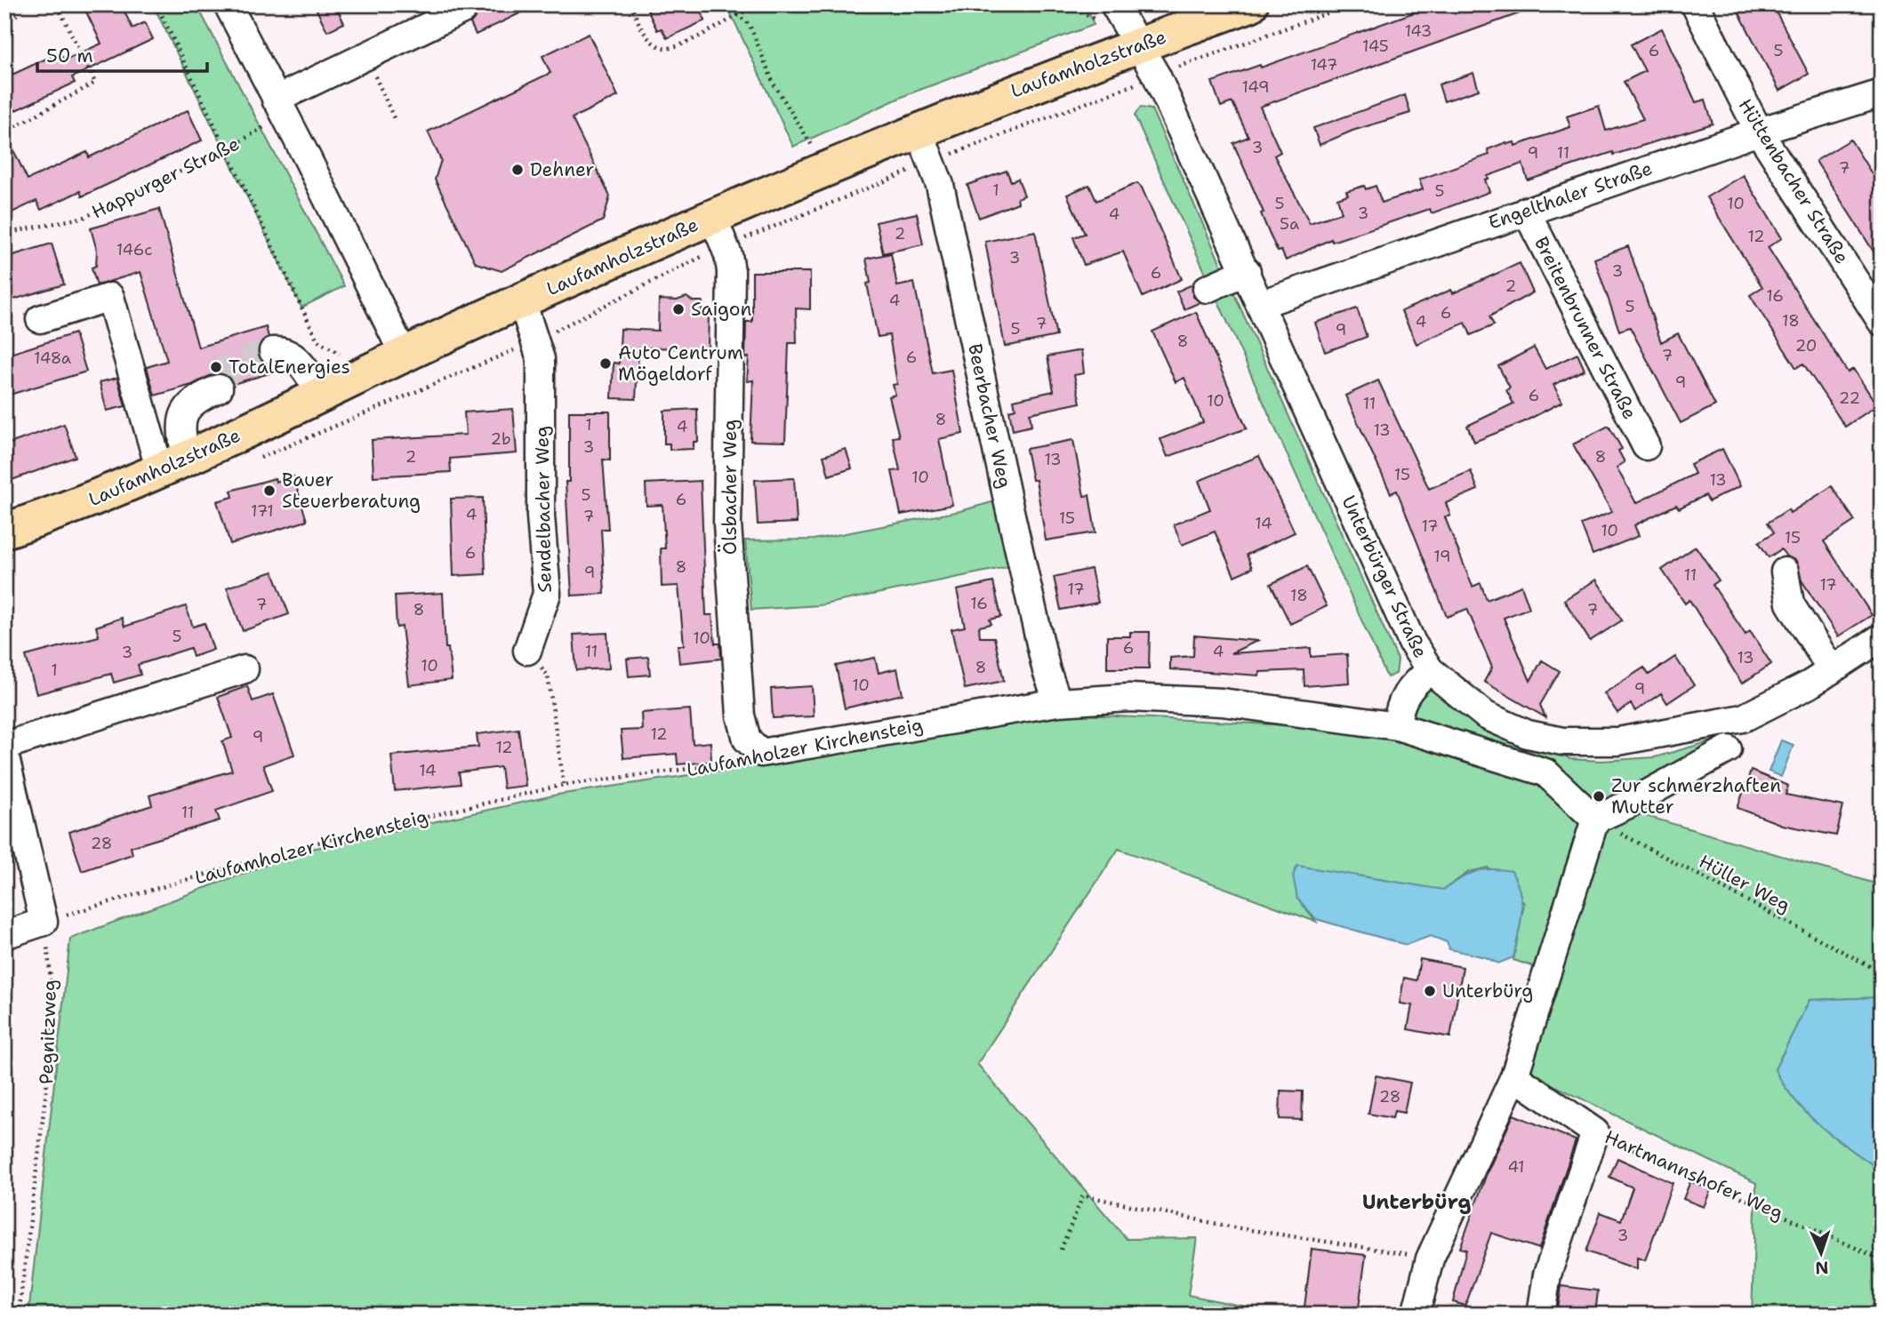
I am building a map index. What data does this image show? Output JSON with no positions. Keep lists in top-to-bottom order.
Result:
{
  "streets": {
    "main road": ["Laufamholzstraße"],
    "street": [
      "Hüttenbacher Straße",
      "Engelthaler Straße",
      "Breitenbrunner Straße",
      "Beerbacher Weg",
      "Ölsbacher Weg",
      "Sendelbacher Weg",
      "Unterbürger Straße",
      "Laufamholzer Kirchensteig",
      "Hartmannshofer Weg"
    ],
    "path": ["Happurger Straße", "Hüller Weg", "Pegnitzweg"]
  },
  "crossings": [
    ["Laufamholzstraße", "Beerbacher Weg"],
    ["Laufamholzstraße", "Ölsbacher Weg"],
    ["Laufamholzstraße", "Sendelbacher Weg"],
    ["Laufamholzstraße", "Unterbürger Straße"],
    ["Hüttenbacher Straße", "Engelthaler Straße"],
    ["Engelthaler Straße", "Breitenbrunner Straße"],
    ["Engelthaler Straße", "Unterbürger Straße"],
    ["Beerbacher Weg", "Laufamholzer Kirchensteig"],
    ["Ölsbacher Weg", "Laufamholzer Kirchensteig"],
    ["Unterbürger Straße", "Laufamholzer Kirchensteig"],
    ["Laufamholzer Kirchensteig", "Pegnitzweg"]
  ],
  "districts": ["Unterbürg"],
  "places": [
    "Dehner",
    "Saigon",
    "Auto Centrum Mögeldorf",
    "TotalEnergies",
    "Bauer Steuerberatung",
    "Zur schmerzhaften Mutter",
    "Unterbürg"
  ],
  "house_numbers": [
    "143",
    "145",
    "6",
    "5",
    "147",
    "149",
    "3",
    "9",
    "11",
    "7",
    "1",
    "5",
    "5",
    "10",
    "3",
    "4",
    "5a",
    "2",
    "12",
    "146c",
    "3",
    "3",
    "6",
    "2",
    "16",
    "4",
    "5",
    "6",
    "18",
    "4",
    "7",
    "5",
    "9",
    "8",
    "20",
    "7",
    "6",
    "148a",
    "9",
    "6",
    "22",
    "10",
    "11",
    "8",
    "1",
    "4",
    "13",
    "2b",
    "3",
    "2",
    "8",
    "13",
    "15",
    "10",
    "13",
    "5",
    "6",
    "171",
    "4",
    "7",
    "15",
    "14",
    "17",
    "10",
    "15",
    "6",
    "19",
    "8",
    "9",
    "11",
    "17",
    "17",
    "18",
    "16",
    "7",
    "8",
    "7",
    "5",
    "10",
    "6",
    "11",
    "4",
    "3",
    "13",
    "10",
    "8",
    "1",
    "10",
    "9",
    "12",
    "9",
    "12",
    "14",
    "11",
    "28",
    "28",
    "41",
    "3"
  ],
  "scale_bar": "50 m",
  "north": "bottom"
}
